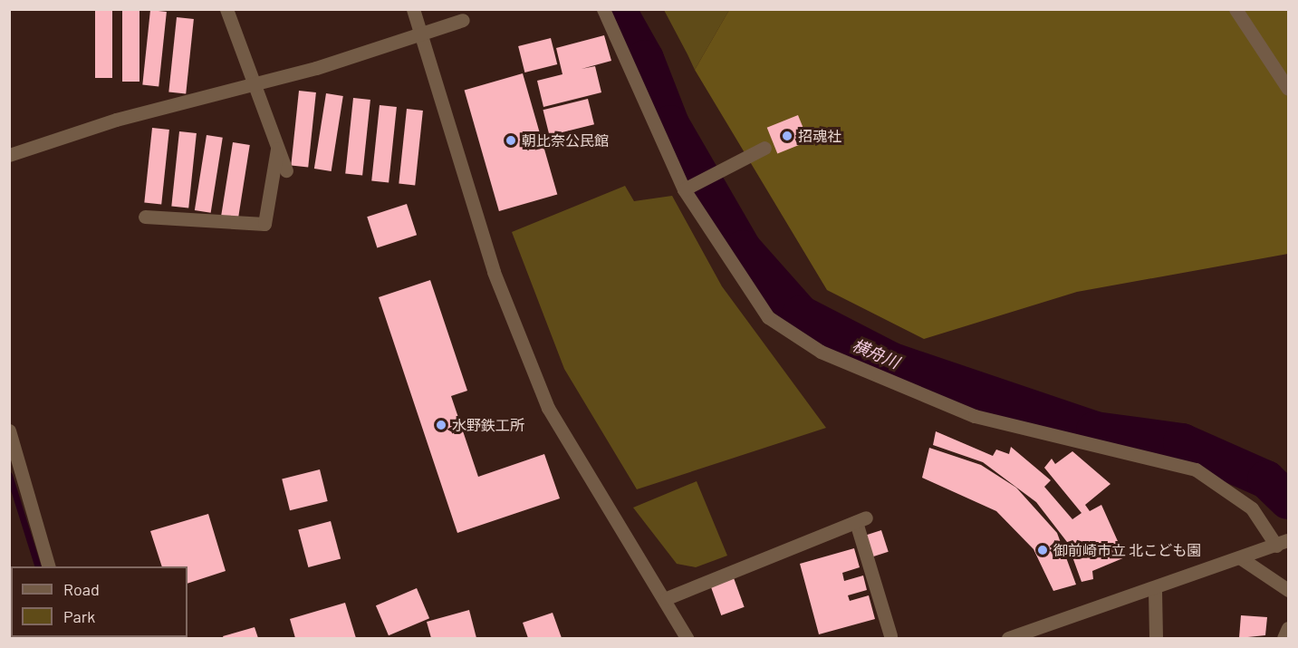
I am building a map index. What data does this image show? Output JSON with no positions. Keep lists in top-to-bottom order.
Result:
{
  "water": ["横舟川"],
  "places": [
    "招魂社",
    "朝比奈公民館",
    "水野鉄工所",
    "御前崎市立 北こども園"
  ],
  "legend": ["Road", "Park"]
}
